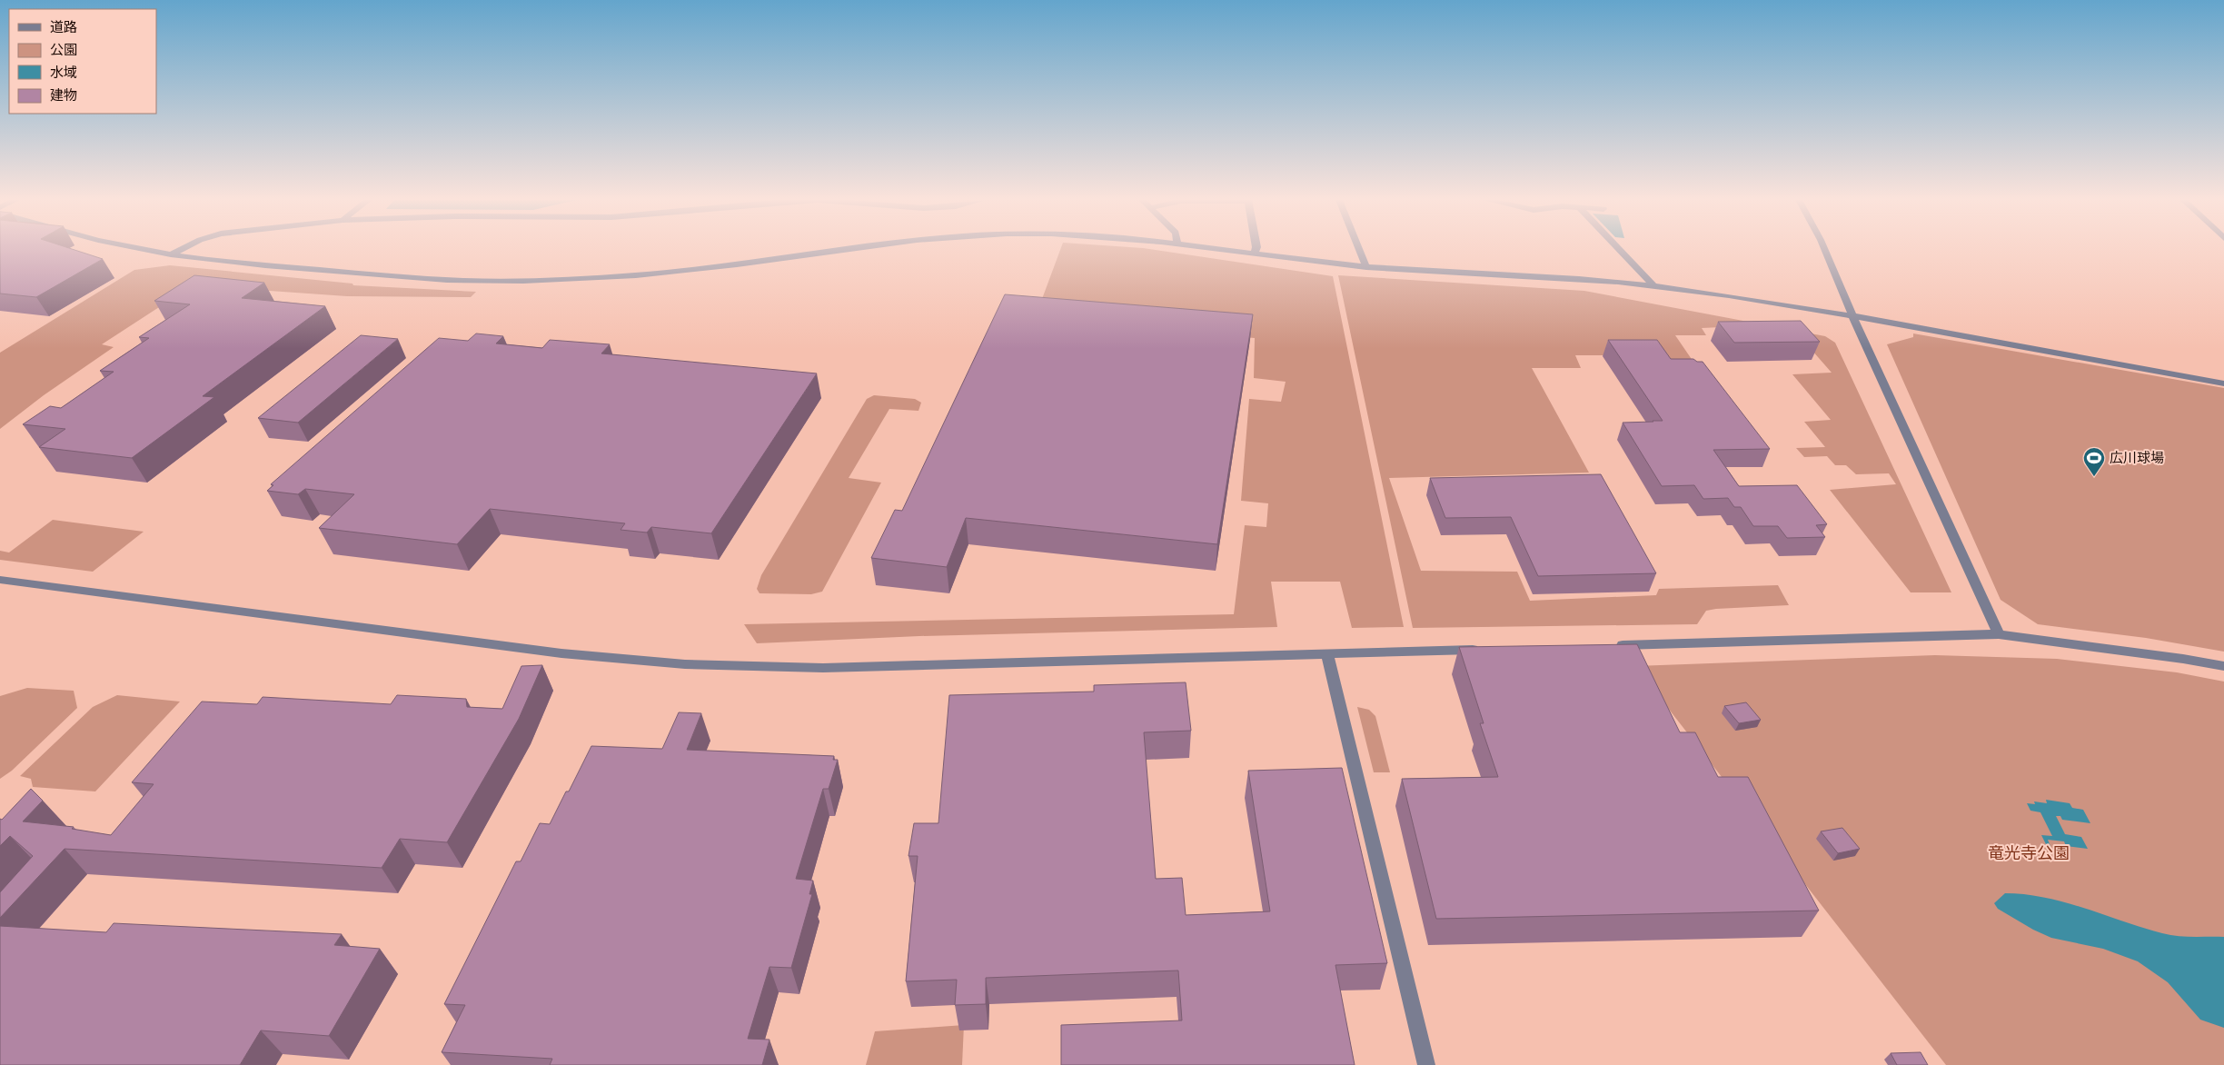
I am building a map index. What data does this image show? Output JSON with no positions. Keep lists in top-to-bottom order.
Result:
{
  "parks": ["竜光寺公園"],
  "places": {
    "sports": ["広川球場"]
  },
  "legend": [
    "道路",
    "公園",
    "水域",
    "建物"
  ]
}
